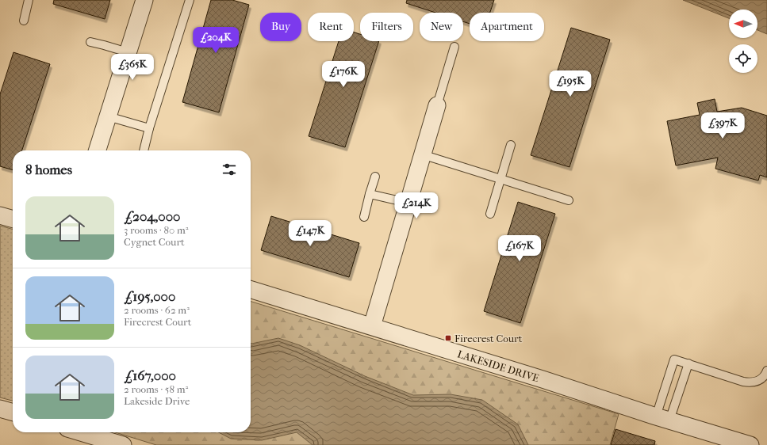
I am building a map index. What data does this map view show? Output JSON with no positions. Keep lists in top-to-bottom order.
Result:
{
  "streets": {
    "street": ["LAKESIDE DRIVE"]
  },
  "places": {
    "transit": ["Firecrest Court"]
  },
  "north": "left",
  "page": {
    "chip": [
      "Buy",
      "Rent",
      "Filters",
      "New",
      "Apartment"
    ],
    "price": [
      "£204K",
      "£365K",
      "£176K",
      "£195K",
      "£397K",
      "£214K",
      "£147K",
      "£167K"
    ],
    "heading": "8 homes",
    "list": [
      {
        "name": "£204,000",
        "note": "3 rooms · 80 m² · Cygnet Court"
      },
      {
        "name": "£195,000",
        "note": "2 rooms · 62 m² · Firecrest Court"
      },
      {
        "name": "£167,000",
        "note": "2 rooms · 58 m² · Lakeside Drive"
      }
    ]
  }
}
